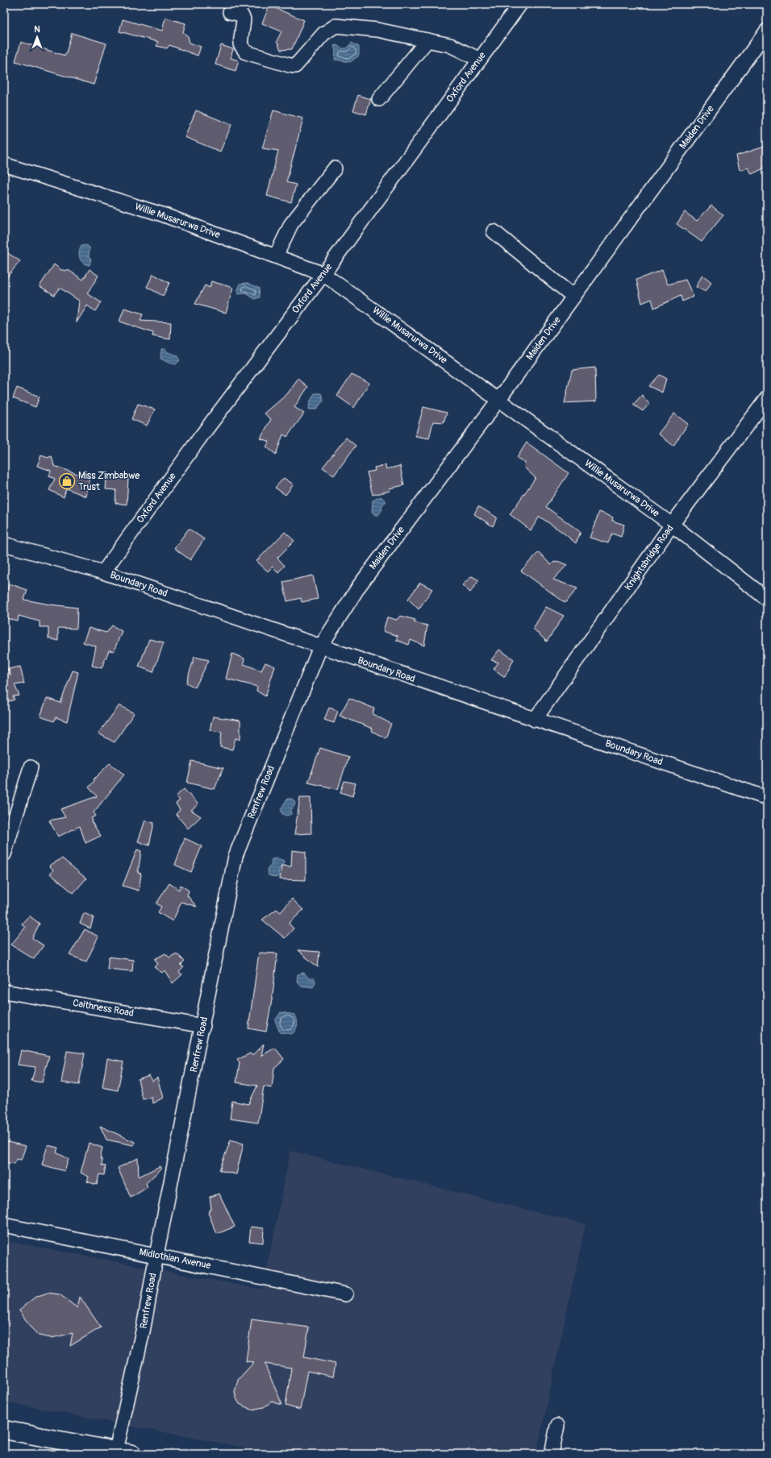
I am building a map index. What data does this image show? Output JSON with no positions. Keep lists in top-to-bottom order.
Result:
{
  "streets": {
    "street": [
      "Oxford Avenue",
      "Maiden Drive",
      "Willie Musarurwa Drive",
      "Knightsbridge Road",
      "Boundary Road",
      "Renfrew Road",
      "Caithness Road",
      "Midlothian Avenue"
    ]
  },
  "crossings": [
    ["Oxford Avenue", "Willie Musarurwa Drive"],
    ["Oxford Avenue", "Boundary Road"],
    ["Maiden Drive", "Willie Musarurwa Drive"],
    ["Maiden Drive", "Boundary Road"],
    ["Maiden Drive", "Renfrew Road"],
    ["Willie Musarurwa Drive", "Knightsbridge Road"],
    ["Knightsbridge Road", "Boundary Road"],
    ["Boundary Road", "Renfrew Road"],
    ["Renfrew Road", "Caithness Road"],
    ["Renfrew Road", "Midlothian Avenue"]
  ],
  "places": {
    "shop": ["Miss Zimbabwe Trust"]
  },
  "north": "top"
}
